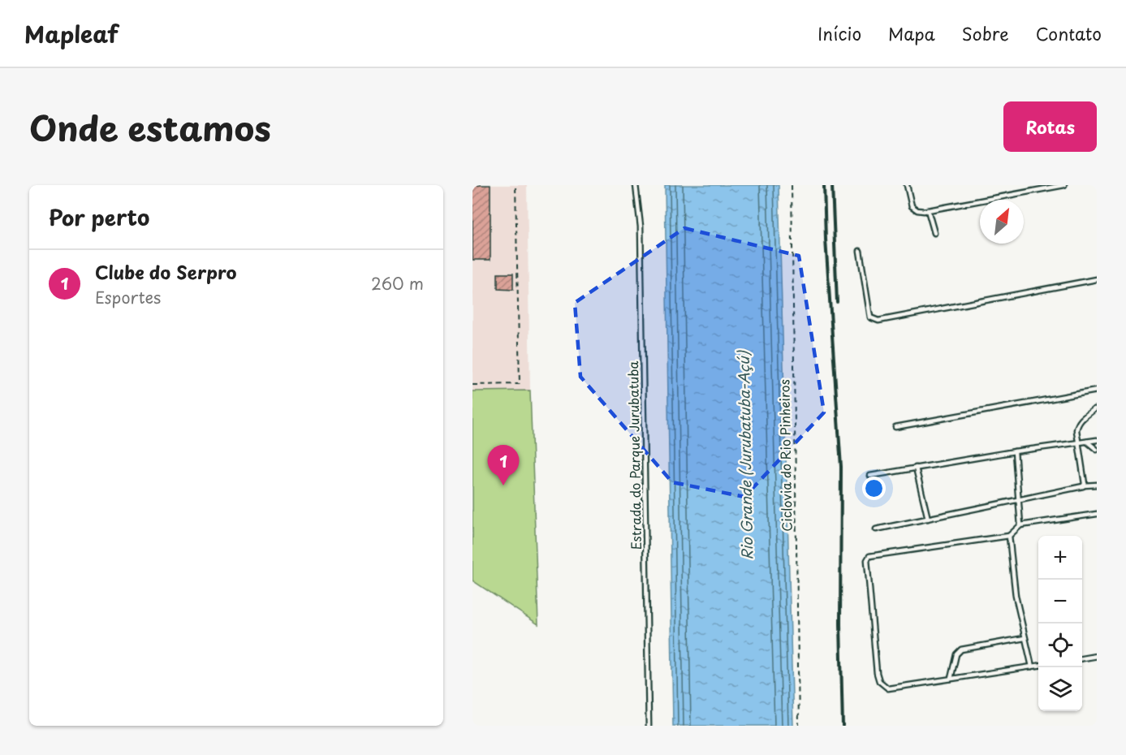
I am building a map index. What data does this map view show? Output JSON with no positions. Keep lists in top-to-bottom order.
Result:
{
  "streets": {
    "lane": ["Estrada do Parque Jurubatuba"],
    "path": ["Ciclovia do Rio Pinheiros"]
  },
  "water": ["Rio Grande (Jurubatuba-Açú)"],
  "north": "top right",
  "page": {
    "header": "Mapleaf",
    "nav": [
      "Início",
      "Mapa",
      "Sobre",
      "Contato"
    ],
    "title": "Onde estamos",
    "buttons": "Rotas",
    "heading": "Por perto",
    "list": [
      {
        "mark": "1",
        "name": "Clube do Serpro",
        "note": "Esportes",
        "value": "260 m"
      }
    ],
    "pins": "1",
    "map_buttons": ["+", "−"]
  }
}
